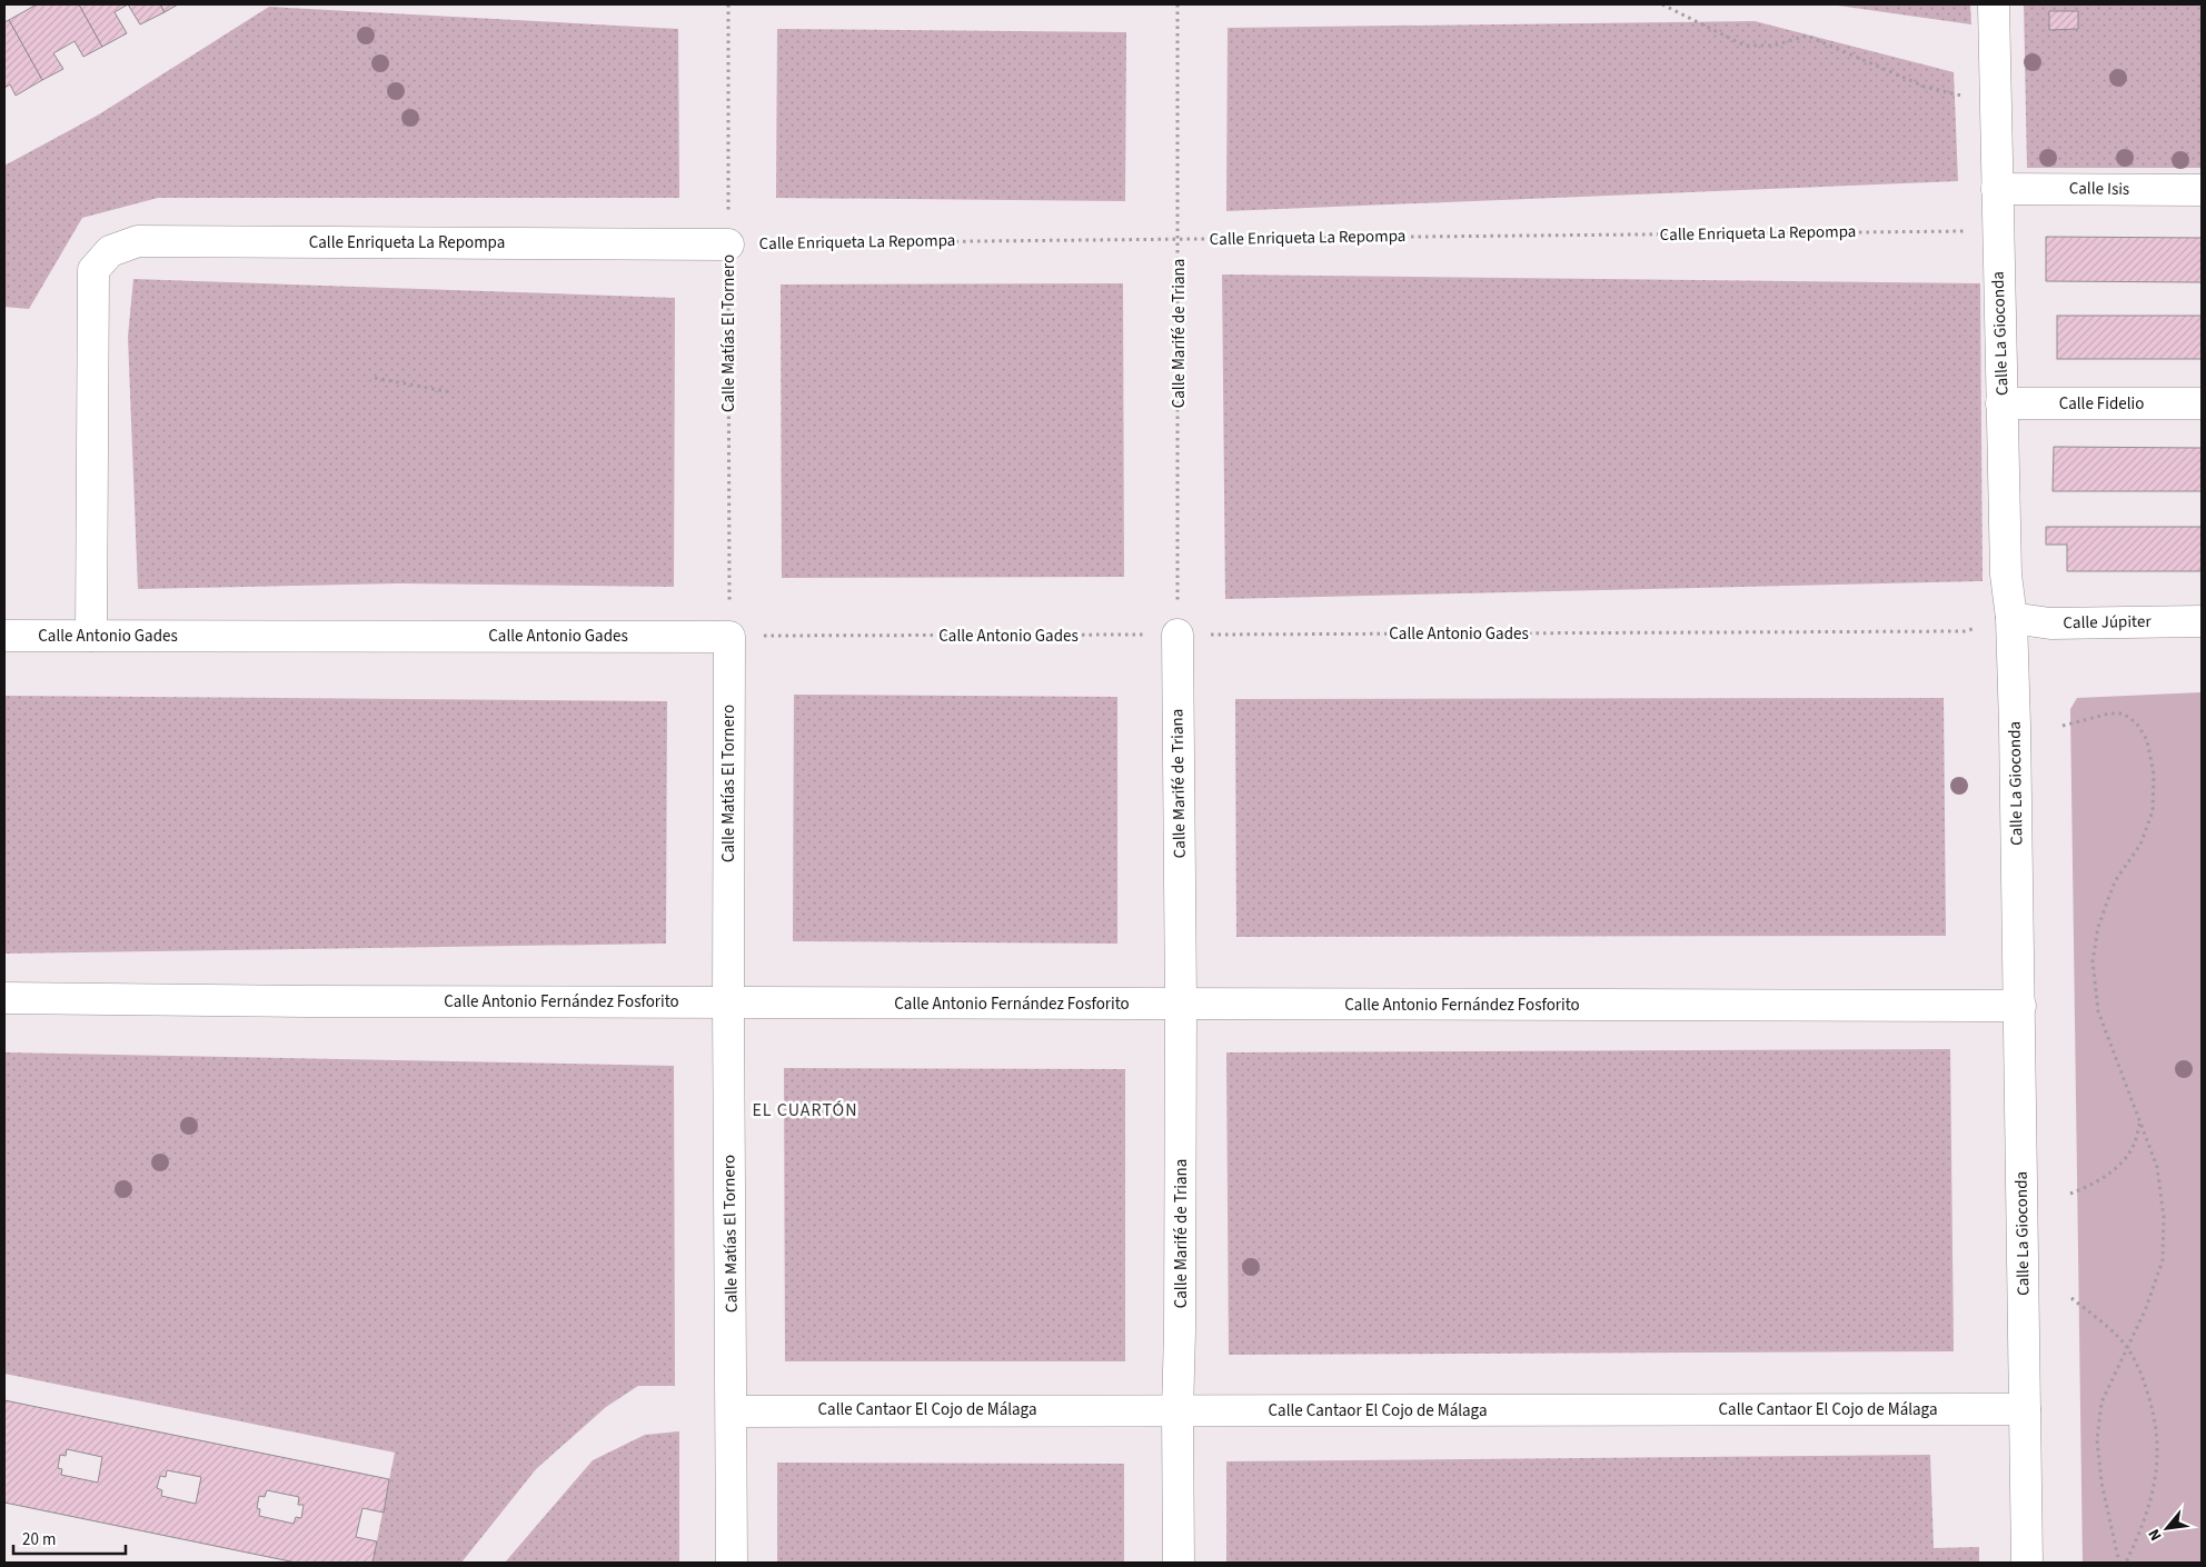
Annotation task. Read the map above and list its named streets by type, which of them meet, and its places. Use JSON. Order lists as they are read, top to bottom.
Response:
{
  "streets": {
    "street": [
      "Calle Isis",
      "Calle Enriqueta La Repompa",
      "Calle Matías El Tornero",
      "Calle Marifé de Triana",
      "Calle La Gioconda",
      "Calle Fidelio",
      "Calle Júpiter",
      "Calle Antonio Gades",
      "Calle Antonio Fernández Fosforito",
      "Calle Cantaor El Cojo de Málaga"
    ]
  },
  "crossings": [
    ["Calle Isis", "Calle La Gioconda"],
    ["Calle Enriqueta La Repompa", "Calle Matías El Tornero"],
    ["Calle Enriqueta La Repompa", "Calle Marifé de Triana"],
    ["Calle Enriqueta La Repompa", "Calle La Gioconda"],
    ["Calle Enriqueta La Repompa", "Calle Antonio Gades"],
    ["Calle Matías El Tornero", "Calle Antonio Gades"],
    ["Calle Matías El Tornero", "Calle Antonio Fernández Fosforito"],
    ["Calle Matías El Tornero", "Calle Cantaor El Cojo de Málaga"],
    ["Calle Marifé de Triana", "Calle Antonio Gades"],
    ["Calle Marifé de Triana", "Calle Antonio Fernández Fosforito"],
    ["Calle Marifé de Triana", "Calle Cantaor El Cojo de Málaga"],
    ["Calle La Gioconda", "Calle Fidelio"],
    ["Calle La Gioconda", "Calle Júpiter"],
    ["Calle La Gioconda", "Calle Antonio Gades"],
    ["Calle La Gioconda", "Calle Antonio Fernández Fosforito"],
    ["Calle La Gioconda", "Calle Cantaor El Cojo de Málaga"],
    ["Calle Júpiter", "Calle Antonio Gades"]
  ],
  "districts": ["EL CUARTÓN"],
  "scale_bar": "20 m",
  "north": "bottom left"
}
